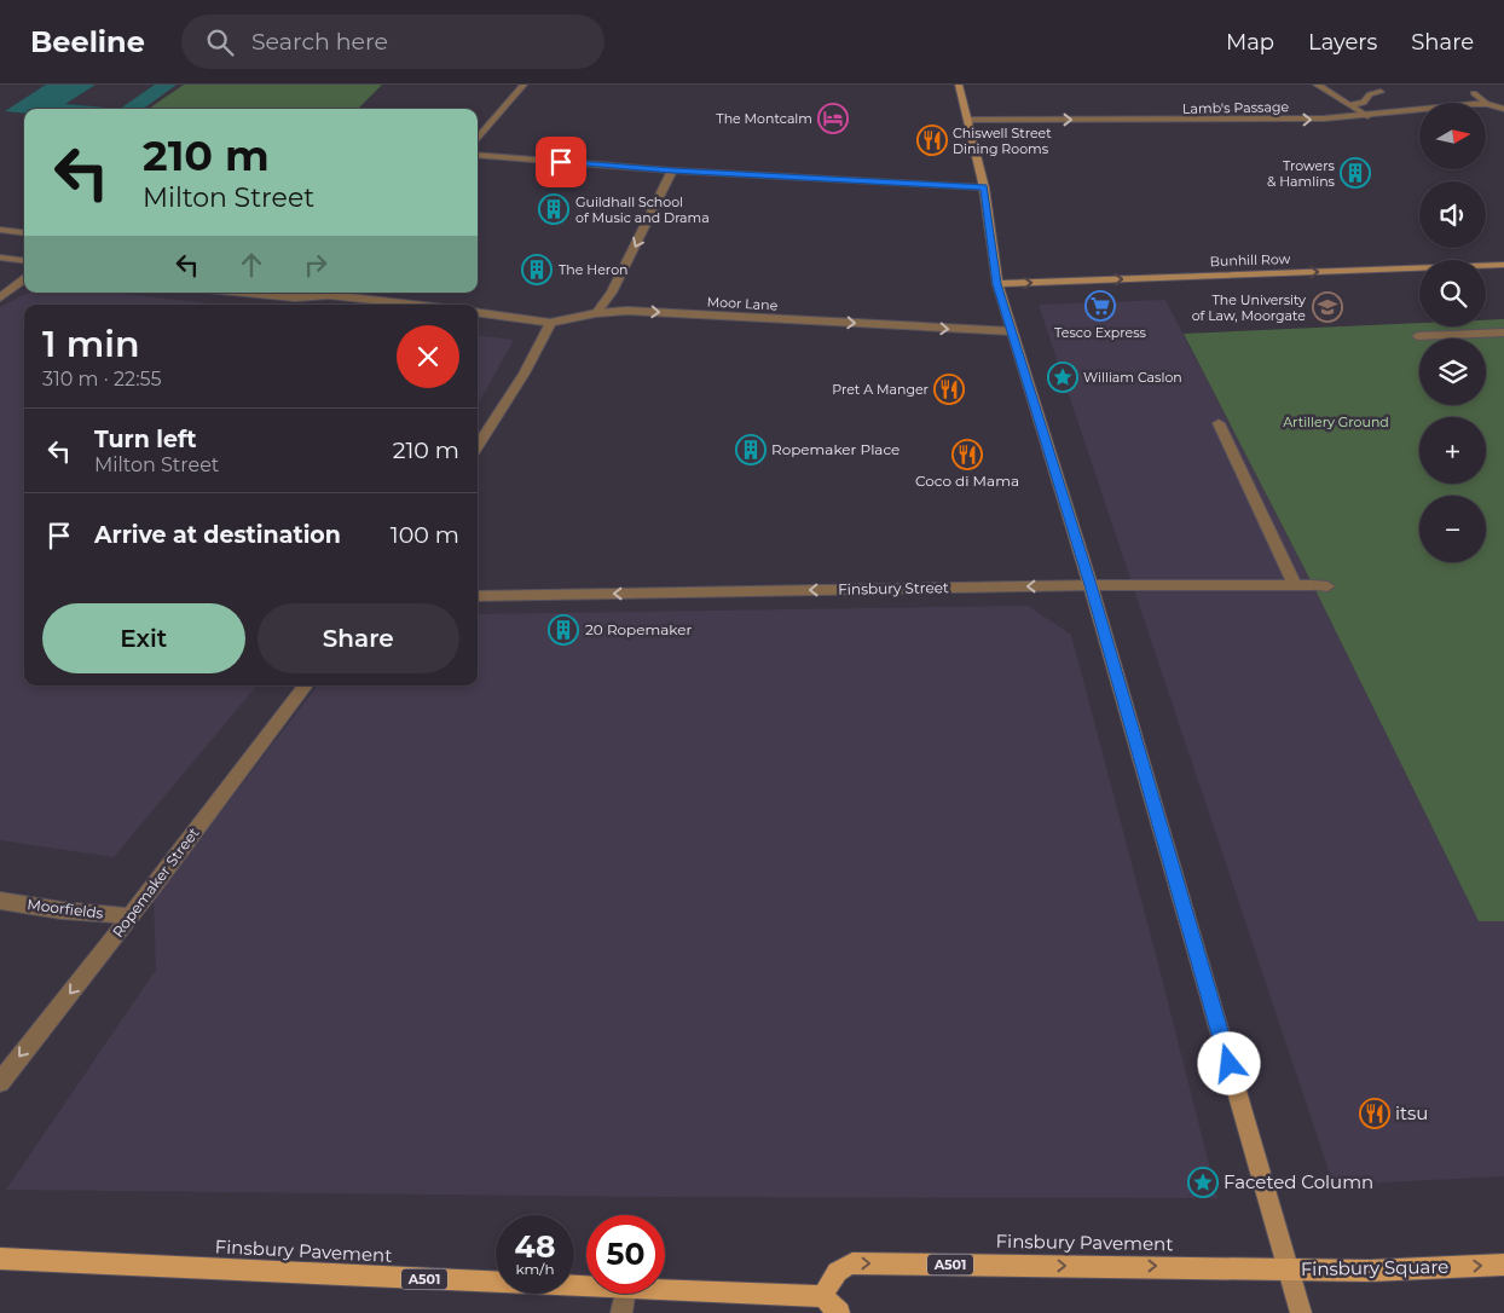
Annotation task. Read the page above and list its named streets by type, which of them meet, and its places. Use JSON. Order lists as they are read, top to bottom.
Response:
{
  "streets": {
    "main road": [
      "Bunhill Row",
      "Finsbury Pavement",
      "A501",
      "Finsbury Square"
    ],
    "street": [
      "Lamb's Passage",
      "Moor Lane",
      "Finsbury Street",
      "Ropemaker Street",
      "Moorfields"
    ]
  },
  "crossings": [
    ["Ropemaker Street", "Moorfields"],
    ["Finsbury Pavement", "Finsbury Square"]
  ],
  "one_way": [
    "Lamb's Passage",
    "Bunhill Row",
    "Moor Lane",
    "Finsbury Street",
    "Ropemaker Street",
    "Finsbury Pavement",
    "Finsbury Square"
  ],
  "parks": ["Artillery Ground"],
  "places": {
    "hotel": ["The Montcalm"],
    "restaurant": [
      "Chiswell Street Dining Rooms",
      "Pret A Manger",
      "Coco di Mama",
      "itsu"
    ],
    "building": [
      "Trowers & Hamlins",
      "Guildhall School of Music and Drama",
      "The Heron",
      "Ropemaker Place",
      "20 Ropemaker"
    ],
    "supermarket": ["Tesco Express"],
    "school or university": ["The University of Law, Moorgate"],
    "place": ["William Caslon", "Faceted Column"]
  },
  "north": "right",
  "page": {
    "header": "Beeline",
    "search": "Search here",
    "nav": ["Map", "Layers", "Share"],
    "map_buttons": ["+", "−"],
    "turn": ["210 m", "Milton Street"],
    "heading": ["1 min", "310 m · 22:55"],
    "list": [
      {
        "name": "Turn left",
        "note": "Milton Street",
        "value": "210 m"
      },
      {
        "name": "Arrive at destination",
        "value": "100 m"
      }
    ],
    "buttons": ["Exit", "Share"],
    "speed": "48 km/h",
    "limit": "50"
  }
}
